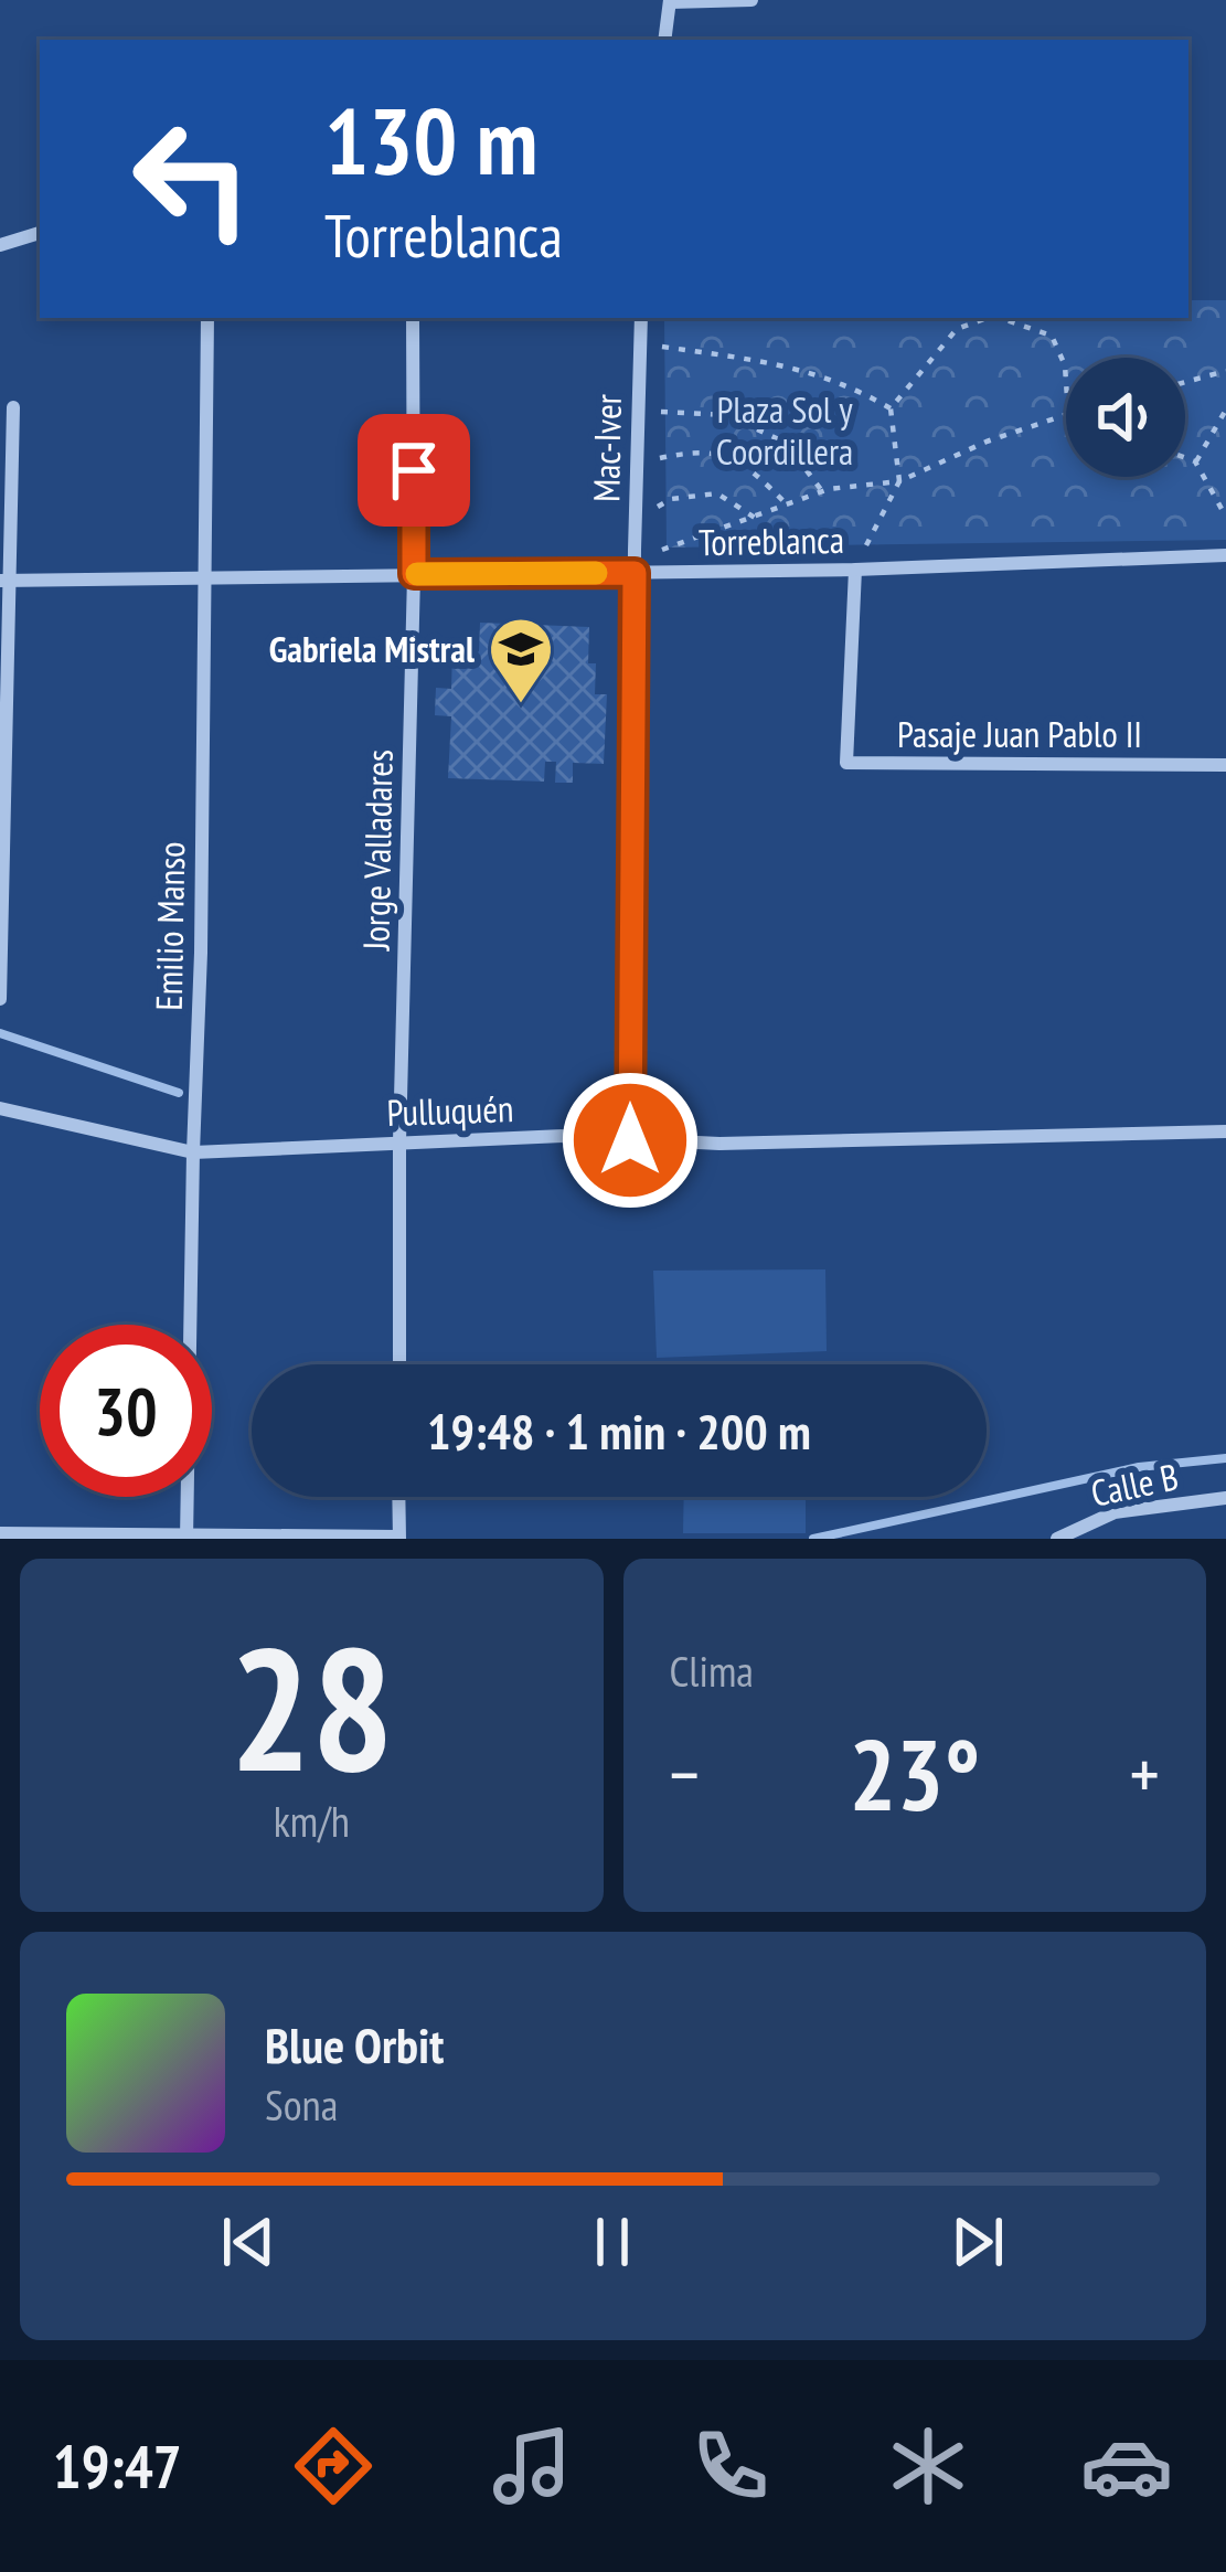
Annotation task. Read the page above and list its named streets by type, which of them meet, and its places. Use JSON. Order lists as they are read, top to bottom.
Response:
{
  "streets": {
    "street": [
      "Mac-Iver",
      "Torreblanca",
      "Pasaje Juan Pablo II",
      "Jorge Valladares",
      "Emilio Manso",
      "Pulluquén",
      "Calle B"
    ]
  },
  "crossings": [
    ["Mac-Iver", "Torreblanca"],
    ["Mac-Iver", "Pulluquén"],
    ["Torreblanca", "Pasaje Juan Pablo II"],
    ["Torreblanca", "Jorge Valladares"],
    ["Torreblanca", "Emilio Manso"],
    ["Jorge Valladares", "Pulluquén"],
    ["Emilio Manso", "Pulluquén"]
  ],
  "parks": ["Plaza Sol y Coordillera"],
  "places": {
    "school or university": ["Gabriela Mistral"]
  },
  "page": {
    "turn": ["130 m", "Torreblanca"],
    "limit": "30",
    "trip": "19:48 · 1 min · 200 m",
    "tile": [
      ["28", "km/h"],
      "Clima"
    ],
    "heat": ["−", "23°", "+"],
    "song": ["Blue Orbit", "Sona"],
    "tabs": "19:47"
  }
}
